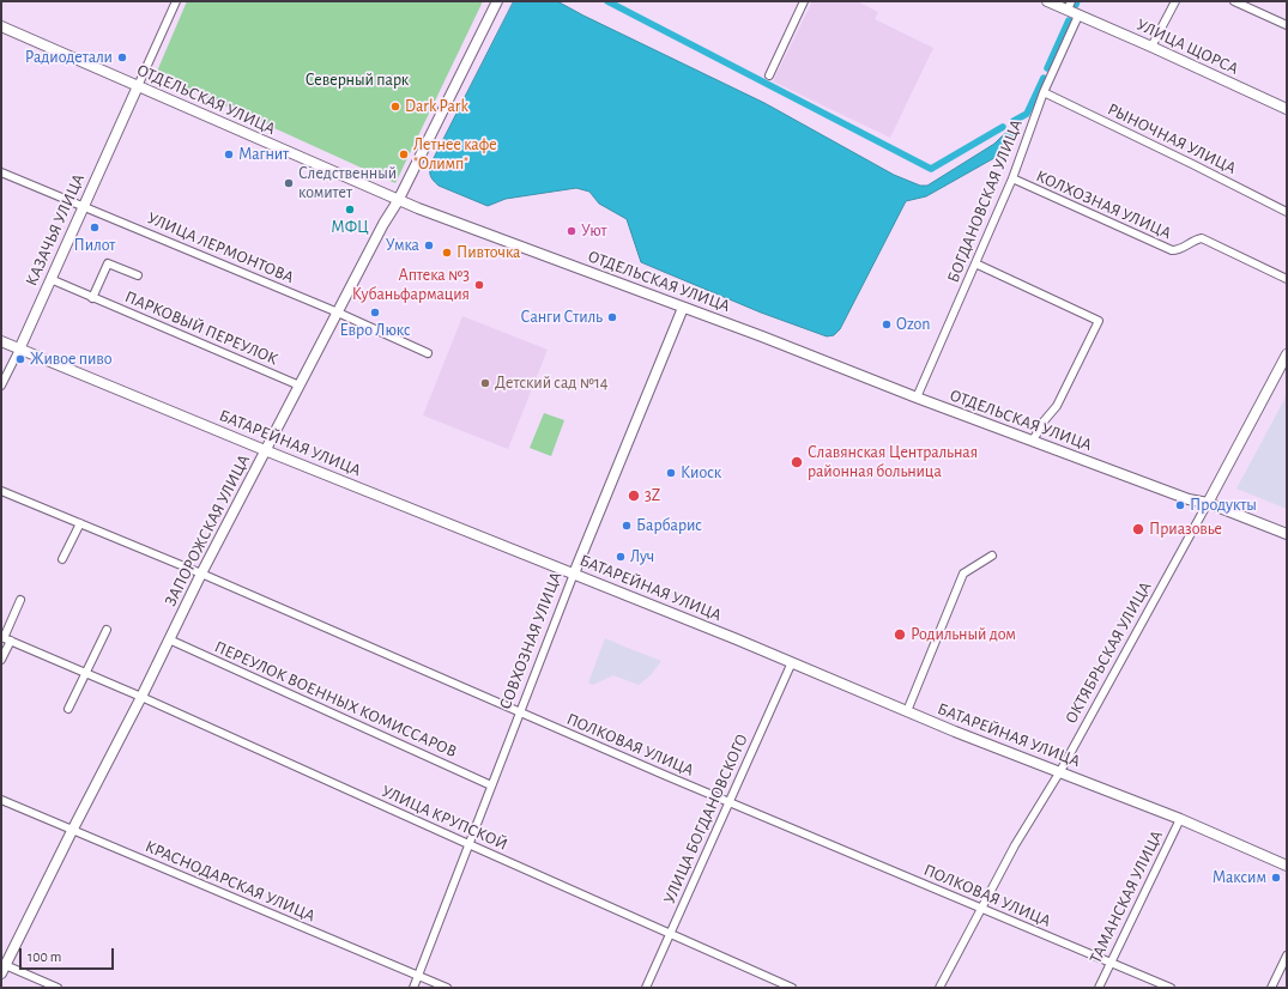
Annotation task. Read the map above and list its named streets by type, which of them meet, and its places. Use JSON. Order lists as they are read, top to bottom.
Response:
{
  "streets": {
    "street": [
      "УЛИЦА ЩОРСА",
      "ОТДЕЛЬСКАЯ УЛИЦА",
      "РЫНОЧНАЯ УЛИЦА",
      "БОГДАНОВСКАЯ УЛИЦА",
      "КОЛХОЗНАЯ УЛИЦА",
      "КАЗАЧЬЯ УЛИЦА",
      "УЛИЦА ЛЕРМОНТОВА",
      "ПАРКОВЫЙ ПЕРЕУЛОК",
      "БАТАРЕЙНАЯ УЛИЦА",
      "ЗАПОРОЖСКАЯ УЛИЦА",
      "СОВХОЗНАЯ УЛИЦА",
      "ОКТЯБРЬСКАЯ УЛИЦА",
      "ПЕРЕУЛОК ВОЕННЫХ КОМИССАРОВ",
      "ПОЛКОВАЯ УЛИЦА",
      "УЛИЦА КРУПСКОЙ",
      "УЛИЦА БОГДАНОВСКОГО",
      "КРАСНОДАРСКАЯ УЛИЦА",
      "ТАМАНСКАЯ УЛИЦА"
    ]
  },
  "crossings": [
    ["УЛИЦА ЩОРСА", "БОГДАНОВСКАЯ УЛИЦА"],
    ["ОТДЕЛЬСКАЯ УЛИЦА", "БОГДАНОВСКАЯ УЛИЦА"],
    ["ОТДЕЛЬСКАЯ УЛИЦА", "КАЗАЧЬЯ УЛИЦА"],
    ["ОТДЕЛЬСКАЯ УЛИЦА", "ЗАПОРОЖСКАЯ УЛИЦА"],
    ["ОТДЕЛЬСКАЯ УЛИЦА", "СОВХОЗНАЯ УЛИЦА"],
    ["ОТДЕЛЬСКАЯ УЛИЦА", "ОКТЯБРЬСКАЯ УЛИЦА"],
    ["РЫНОЧНАЯ УЛИЦА", "БОГДАНОВСКАЯ УЛИЦА"],
    ["БОГДАНОВСКАЯ УЛИЦА", "КОЛХОЗНАЯ УЛИЦА"],
    ["КАЗАЧЬЯ УЛИЦА", "УЛИЦА ЛЕРМОНТОВА"],
    ["КАЗАЧЬЯ УЛИЦА", "ПАРКОВЫЙ ПЕРЕУЛОК"],
    ["КАЗАЧЬЯ УЛИЦА", "БАТАРЕЙНАЯ УЛИЦА"],
    ["УЛИЦА ЛЕРМОНТОВА", "ЗАПОРОЖСКАЯ УЛИЦА"],
    ["ПАРКОВЫЙ ПЕРЕУЛОК", "ЗАПОРОЖСКАЯ УЛИЦА"],
    ["БАТАРЕЙНАЯ УЛИЦА", "ЗАПОРОЖСКАЯ УЛИЦА"],
    ["БАТАРЕЙНАЯ УЛИЦА", "СОВХОЗНАЯ УЛИЦА"],
    ["БАТАРЕЙНАЯ УЛИЦА", "ОКТЯБРЬСКАЯ УЛИЦА"],
    ["БАТАРЕЙНАЯ УЛИЦА", "УЛИЦА БОГДАНОВСКОГО"],
    ["БАТАРЕЙНАЯ УЛИЦА", "ТАМАНСКАЯ УЛИЦА"],
    ["ЗАПОРОЖСКАЯ УЛИЦА", "ПЕРЕУЛОК ВОЕННЫХ КОМИССАРОВ"],
    ["ЗАПОРОЖСКАЯ УЛИЦА", "ПОЛКОВАЯ УЛИЦА"],
    ["ЗАПОРОЖСКАЯ УЛИЦА", "УЛИЦА КРУПСКОЙ"],
    ["ЗАПОРОЖСКАЯ УЛИЦА", "КРАСНОДАРСКАЯ УЛИЦА"],
    ["СОВХОЗНАЯ УЛИЦА", "ПЕРЕУЛОК ВОЕННЫХ КОМИССАРОВ"],
    ["СОВХОЗНАЯ УЛИЦА", "ПОЛКОВАЯ УЛИЦА"],
    ["СОВХОЗНАЯ УЛИЦА", "УЛИЦА КРУПСКОЙ"],
    ["СОВХОЗНАЯ УЛИЦА", "КРАСНОДАРСКАЯ УЛИЦА"],
    ["ОКТЯБРЬСКАЯ УЛИЦА", "ПОЛКОВАЯ УЛИЦА"],
    ["ПОЛКОВАЯ УЛИЦА", "УЛИЦА БОГДАНОВСКОГО"],
    ["ПОЛКОВАЯ УЛИЦА", "ТАМАНСКАЯ УЛИЦА"],
    ["УЛИЦА КРУПСКОЙ", "УЛИЦА БОГДАНОВСКОГО"]
  ],
  "parks": ["Северный парк"],
  "places": [
    "Радиодетали",
    "Dark Park",
    "Магнит",
    "Летнее кафе \"Олимп\"",
    "Следственный комитет",
    "МФЦ",
    "Пилот",
    "Уют",
    "Умка",
    "Пивточка",
    "Аптека №3 Кубаньфармация",
    "Евро Люкс",
    "Санги Стиль",
    "Ozon",
    "Живое пиво",
    "Детский сад №14",
    "Славянская Центральная районная больница",
    "Киоск",
    "3Z",
    "Продукты",
    "Барбарис",
    "Приазовье",
    "Луч",
    "Родильный дом",
    "Максим"
  ],
  "scale_bar": "100 m"
}
